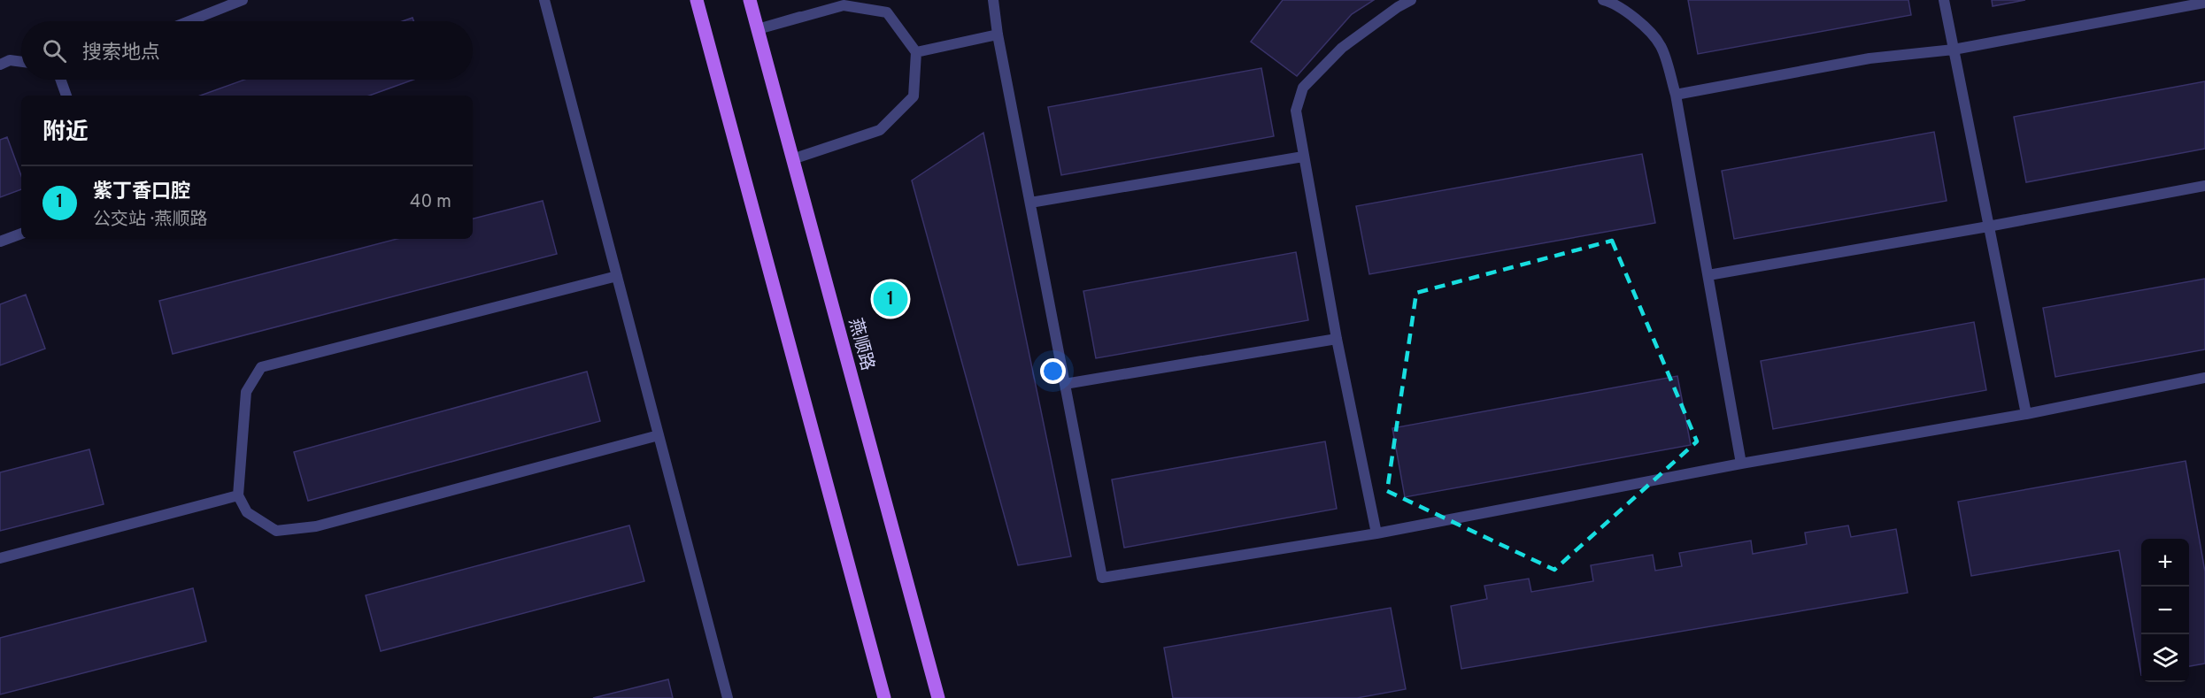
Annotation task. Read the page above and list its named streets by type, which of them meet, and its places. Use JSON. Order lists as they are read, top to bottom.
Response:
{
  "streets": {
    "main road": ["燕顺路"]
  },
  "page": {
    "search": "搜索地点",
    "heading": "附近",
    "list": [
      {
        "mark": "1",
        "name": "紫丁香口腔",
        "note": "公交站 · 燕顺路",
        "value": "40 m"
      }
    ],
    "pins": "1",
    "map_buttons": ["+", "−"]
  }
}
